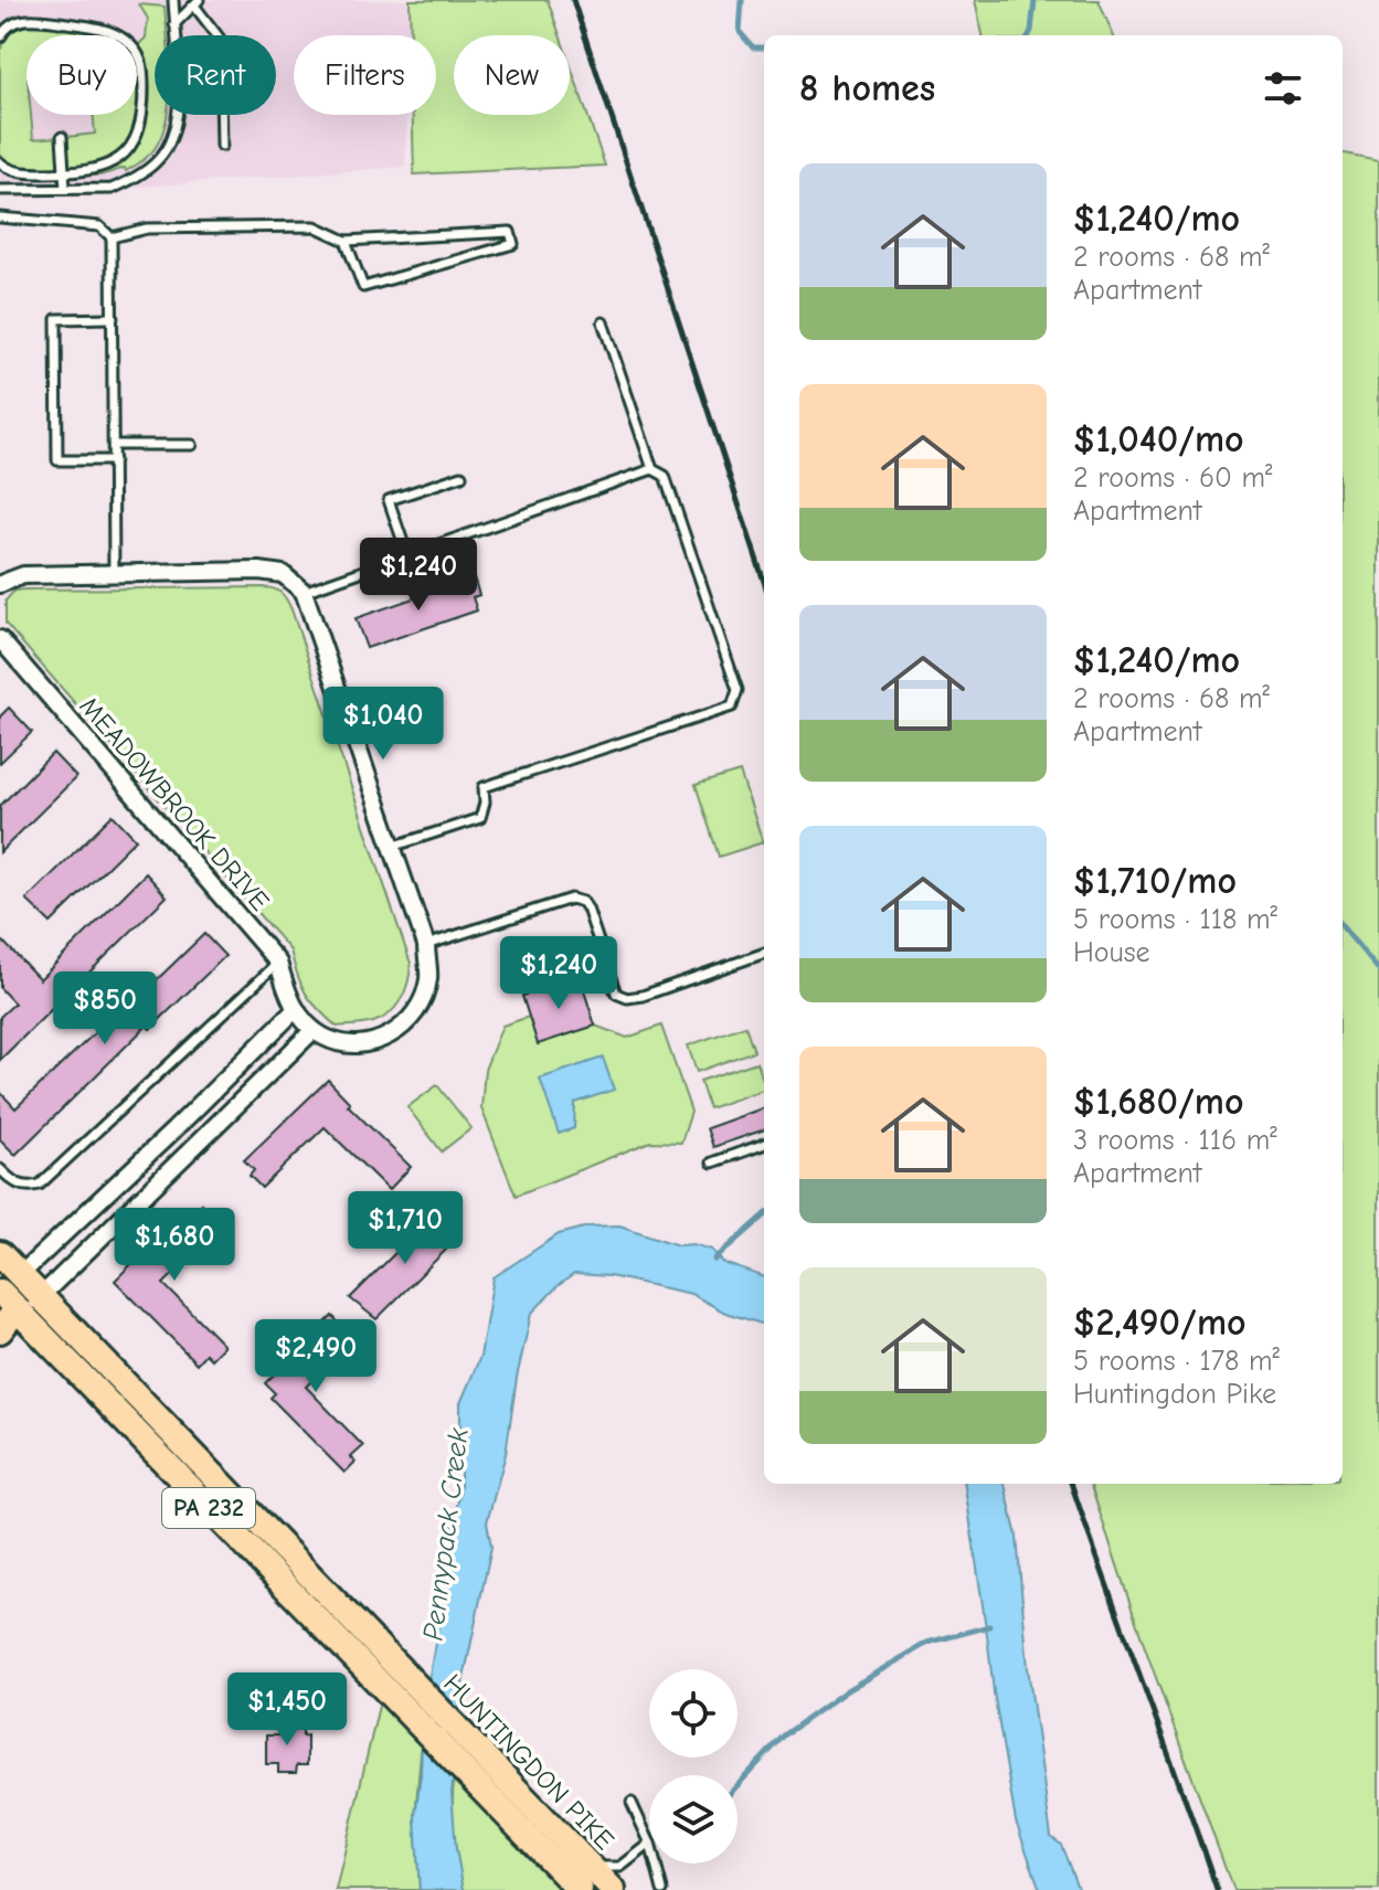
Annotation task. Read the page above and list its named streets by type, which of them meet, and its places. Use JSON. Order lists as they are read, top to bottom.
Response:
{
  "streets": {
    "main road": ["PA 232", "HUNTINGDON PIKE"],
    "street": ["MEADOWBROOK DRIVE"]
  },
  "water": ["Pennypack Creek"],
  "page": {
    "chip": [
      "Buy",
      "Rent",
      "Filters",
      "New"
    ],
    "heading": "8 homes",
    "list": [
      {
        "name": "$1,240/mo",
        "note": "2 rooms · 68 m² · Apartment"
      },
      {
        "name": "$1,040/mo",
        "note": "2 rooms · 60 m² · Apartment"
      },
      {
        "name": "$1,240/mo",
        "note": "2 rooms · 68 m² · Apartment"
      },
      {
        "name": "$1,710/mo",
        "note": "5 rooms · 118 m² · House"
      },
      {
        "name": "$1,680/mo",
        "note": "3 rooms · 116 m² · Apartment"
      },
      {
        "name": "$2,490/mo",
        "note": "5 rooms · 178 m² · Huntingdon Pike"
      }
    ],
    "price": [
      "$1,240",
      "$1,040",
      "$1,240",
      "$850",
      "$1,710",
      "$1,680",
      "$2,490",
      "$1,450"
    ]
  }
}
